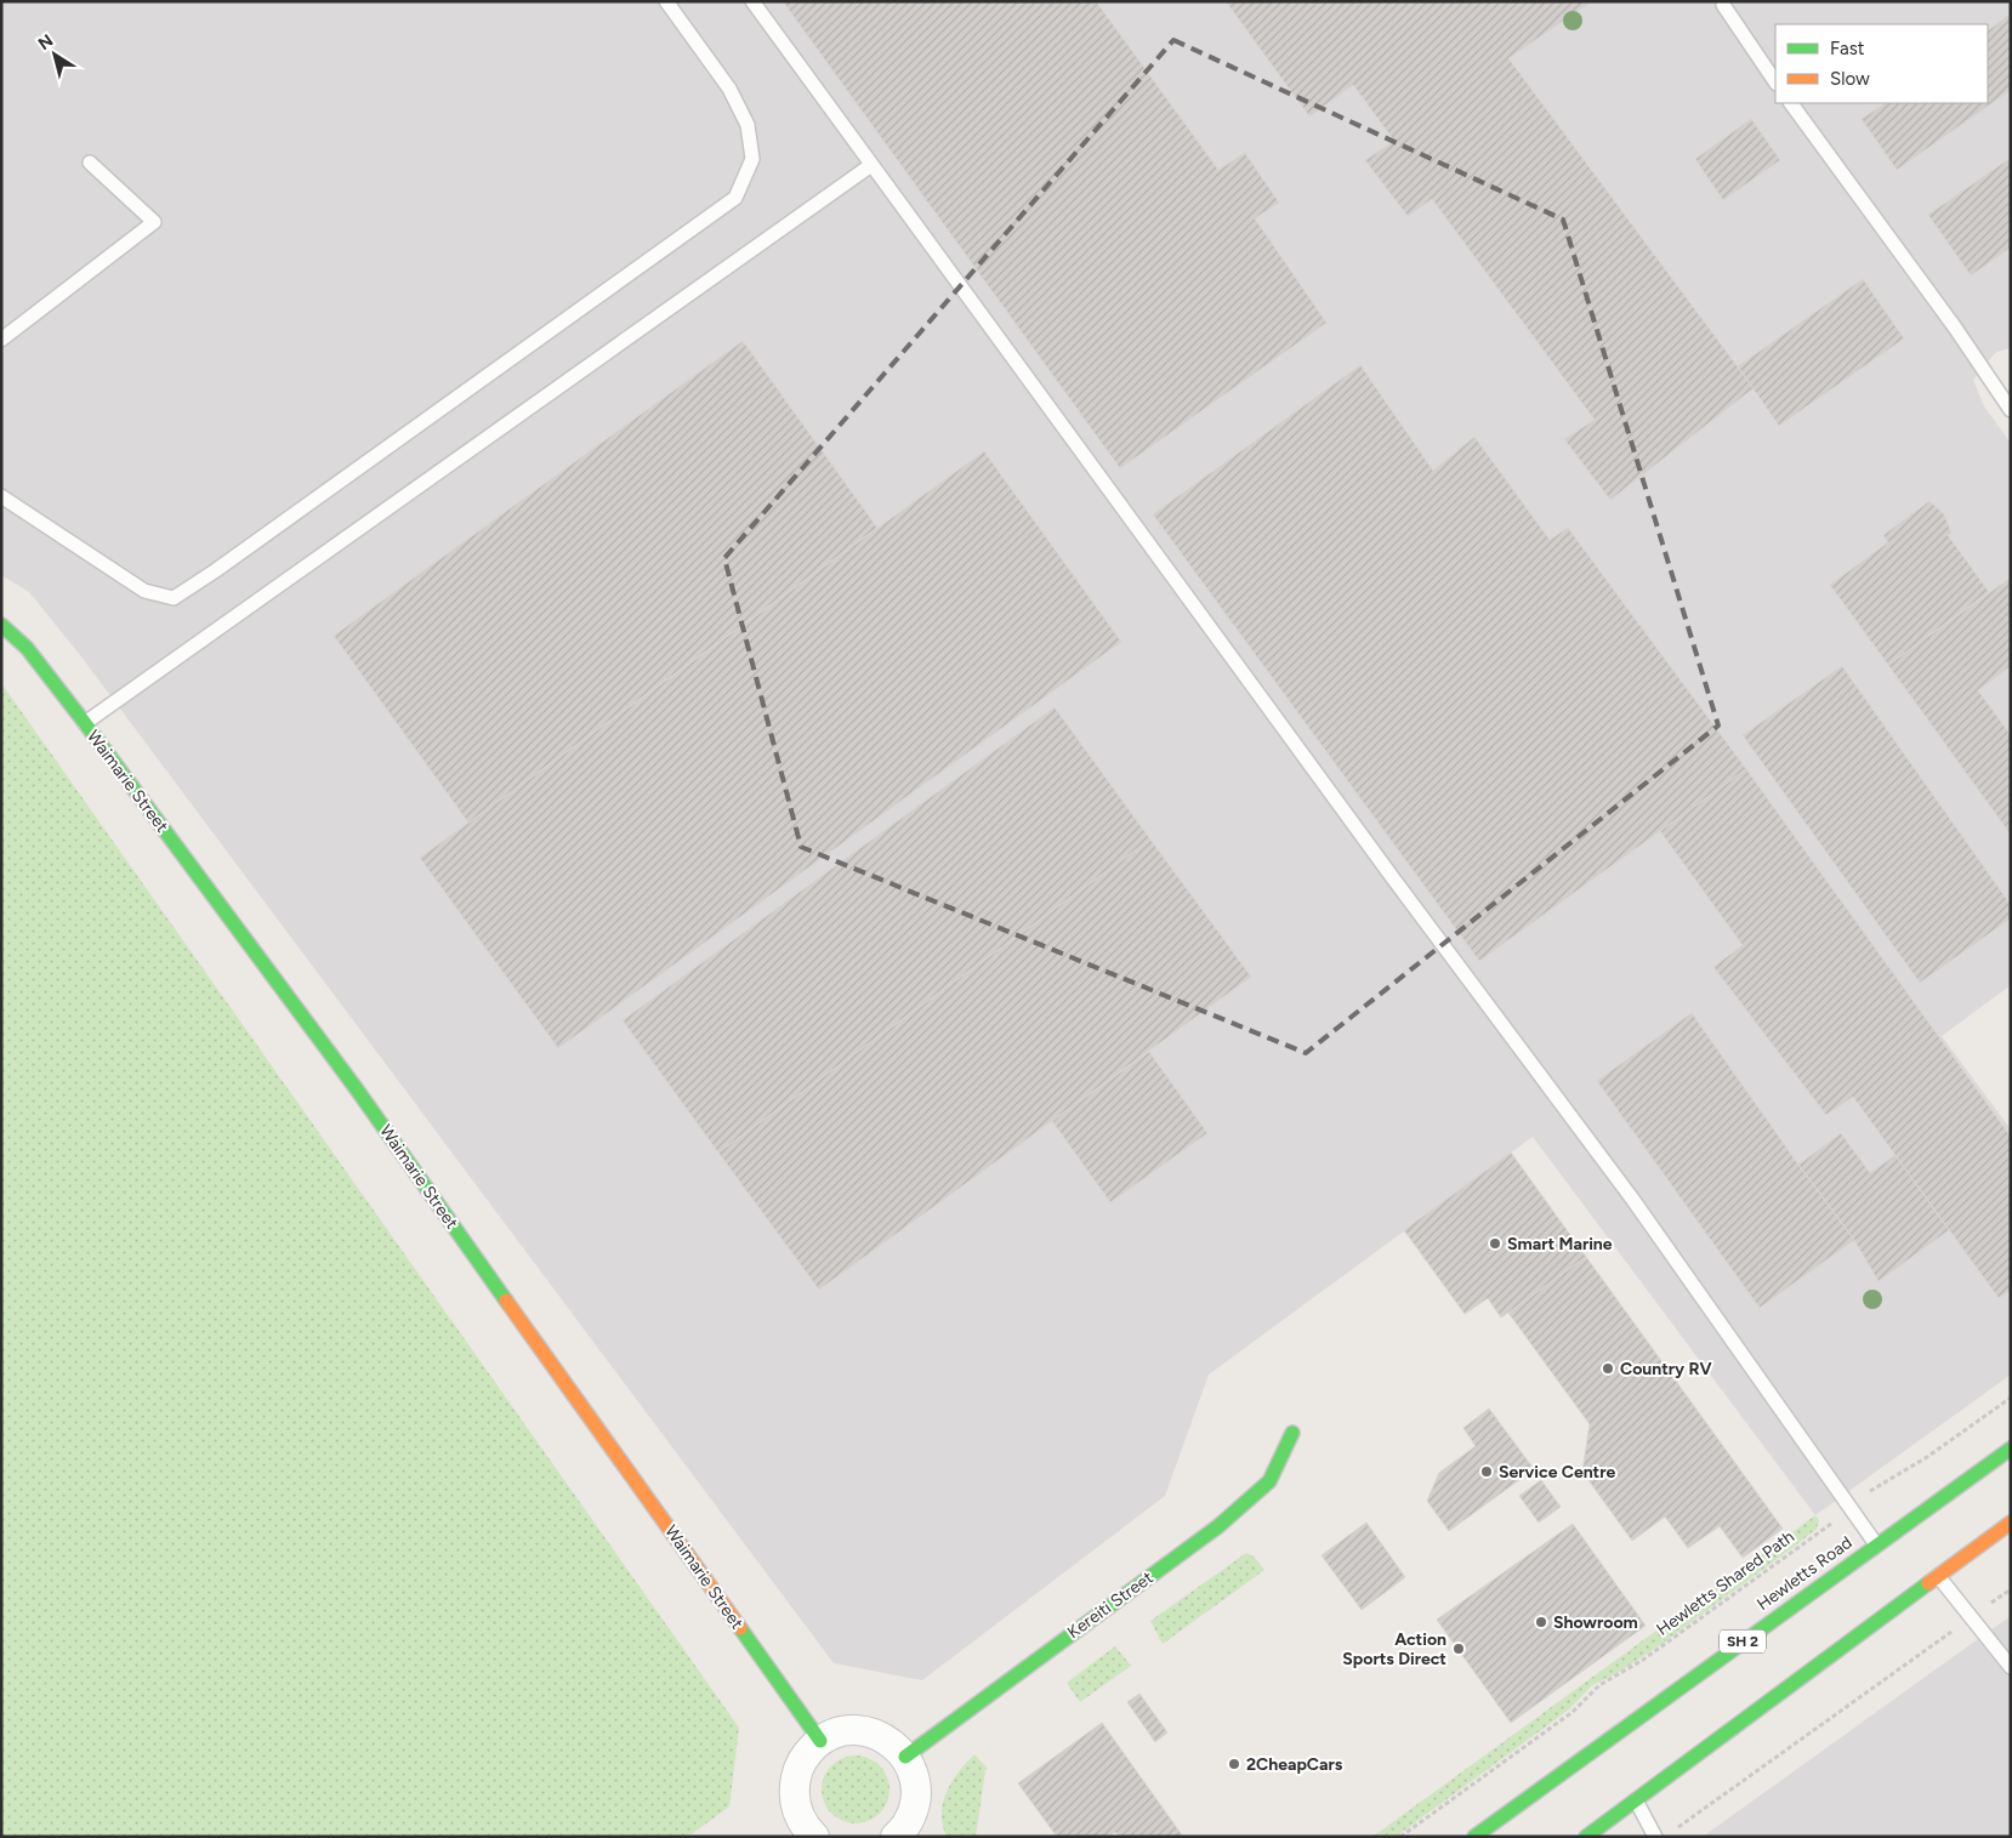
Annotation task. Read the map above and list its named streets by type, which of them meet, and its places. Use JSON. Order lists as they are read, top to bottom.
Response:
{
  "streets": {
    "main road": [
      "Waimarie Street",
      "Hewletts Road",
      "Kereiti Street",
      "SH 2"
    ],
    "path": ["Hewletts Shared Path"]
  },
  "places": [
    "Smart Marine",
    "Country RV",
    "Service Centre",
    "Showroom",
    "Action Sports Direct",
    "2CheapCars"
  ],
  "legend": ["Fast", "Slow"],
  "north": "top left"
}
